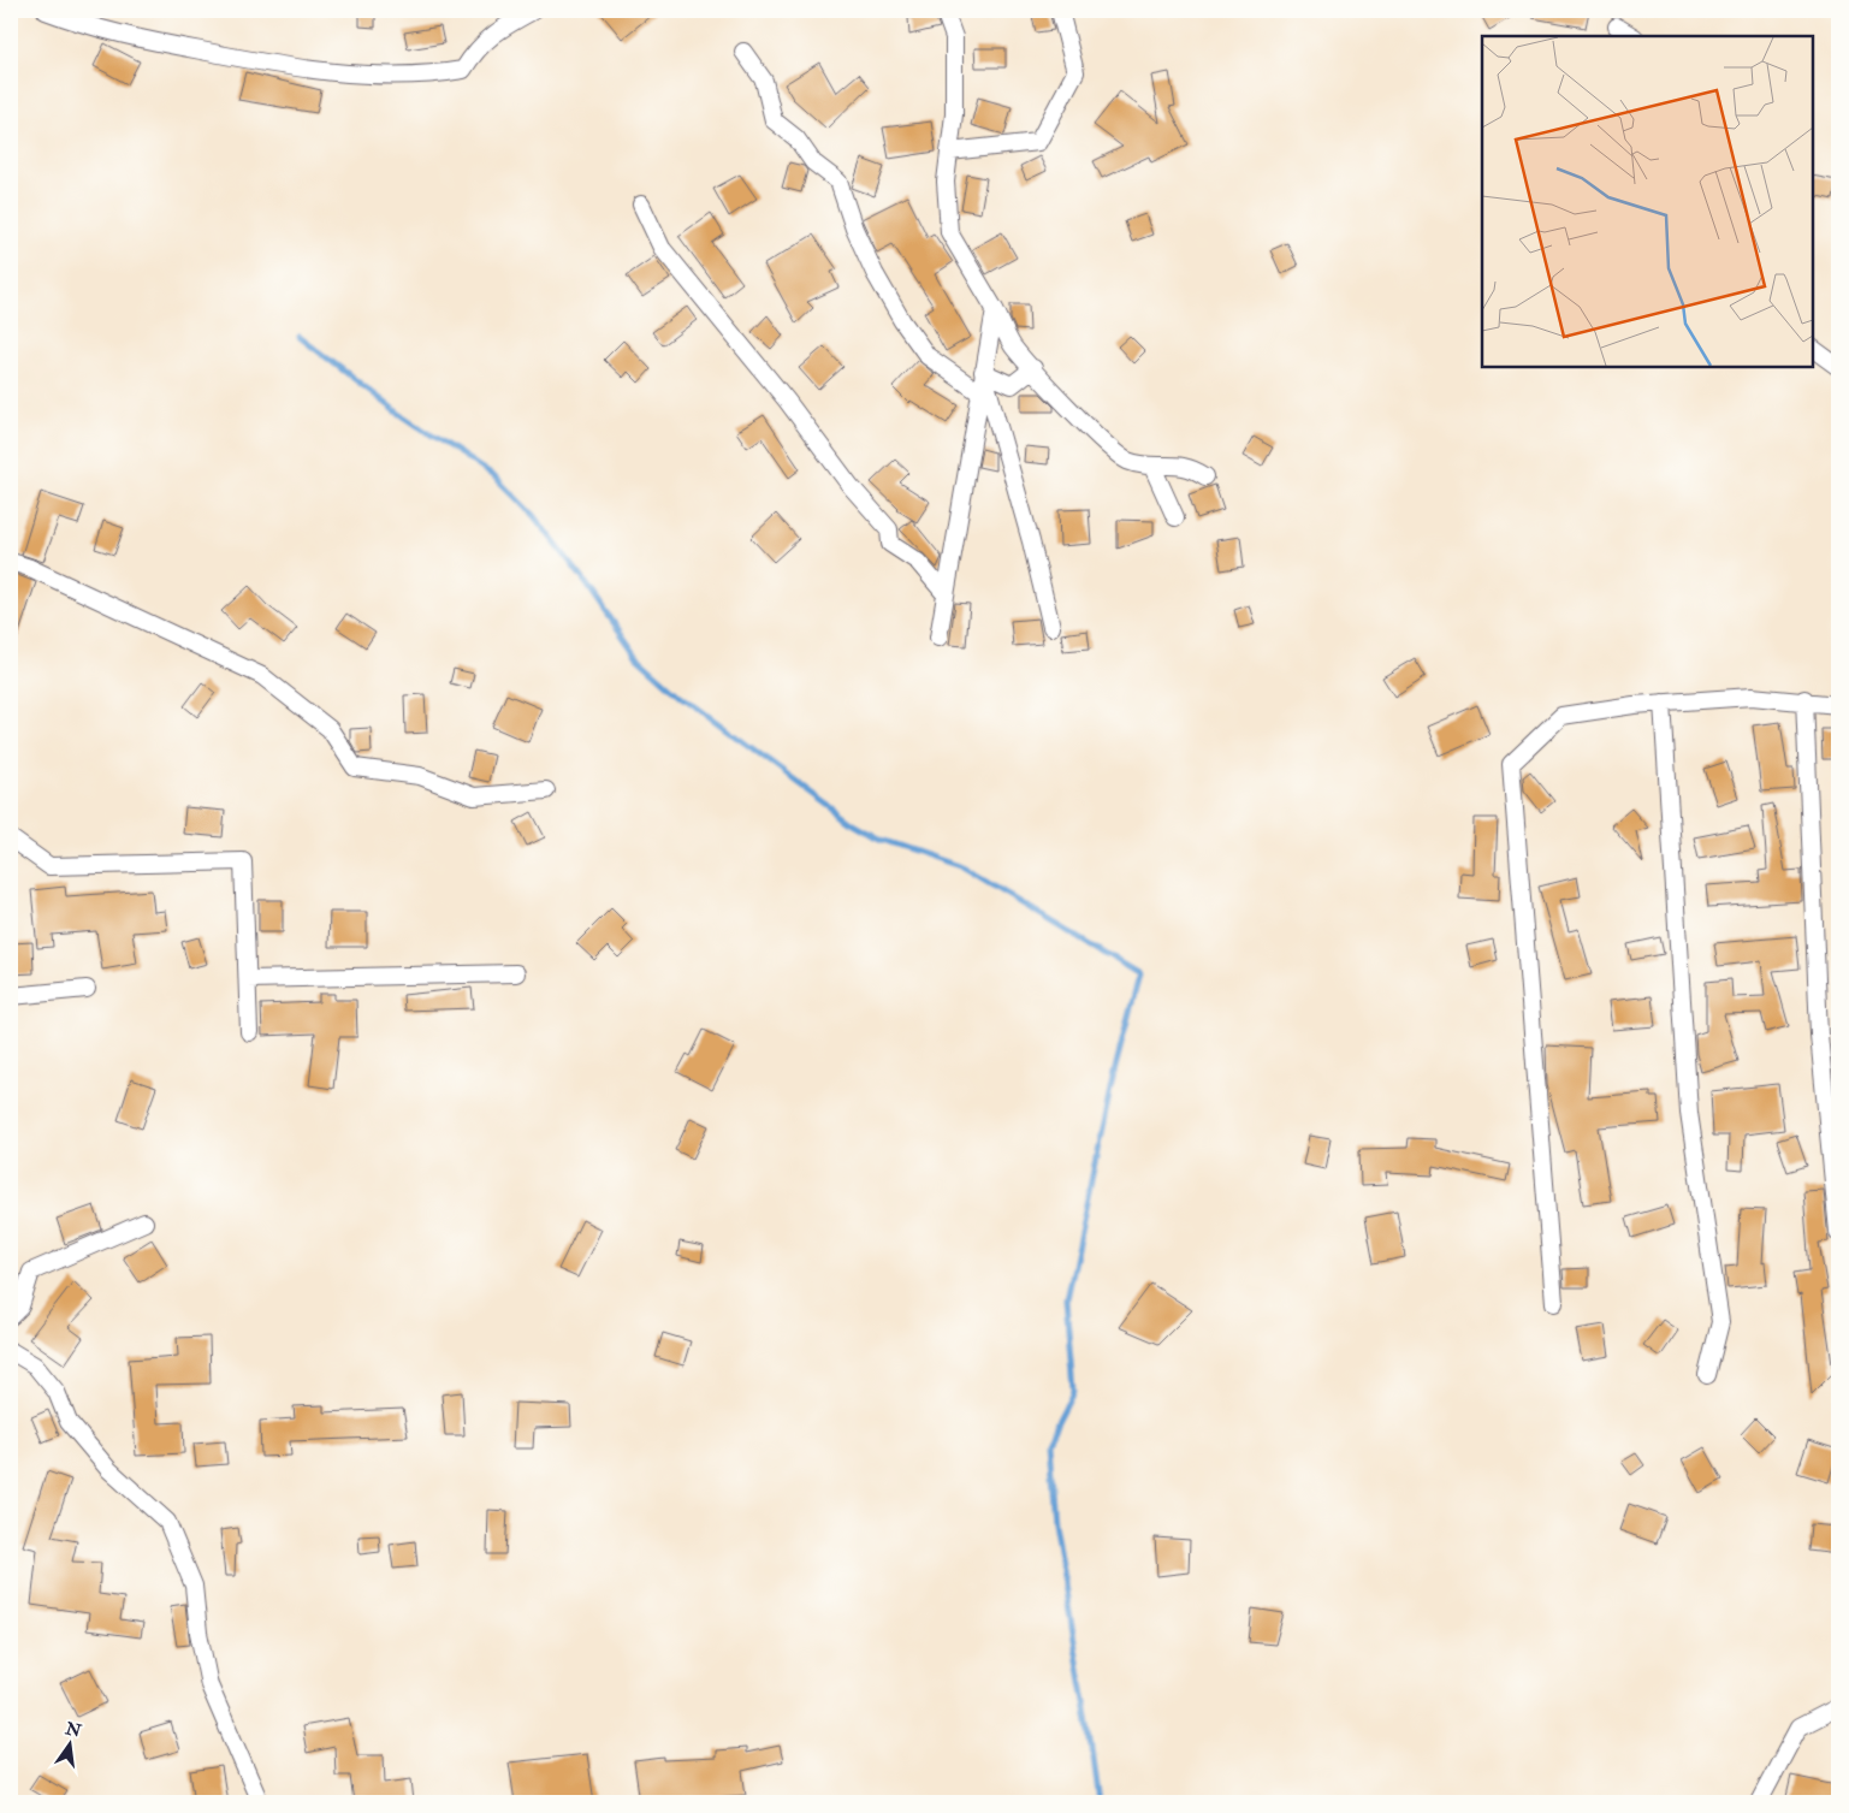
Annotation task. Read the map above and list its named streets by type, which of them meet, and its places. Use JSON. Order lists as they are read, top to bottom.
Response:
{
  "north": "top"
}
